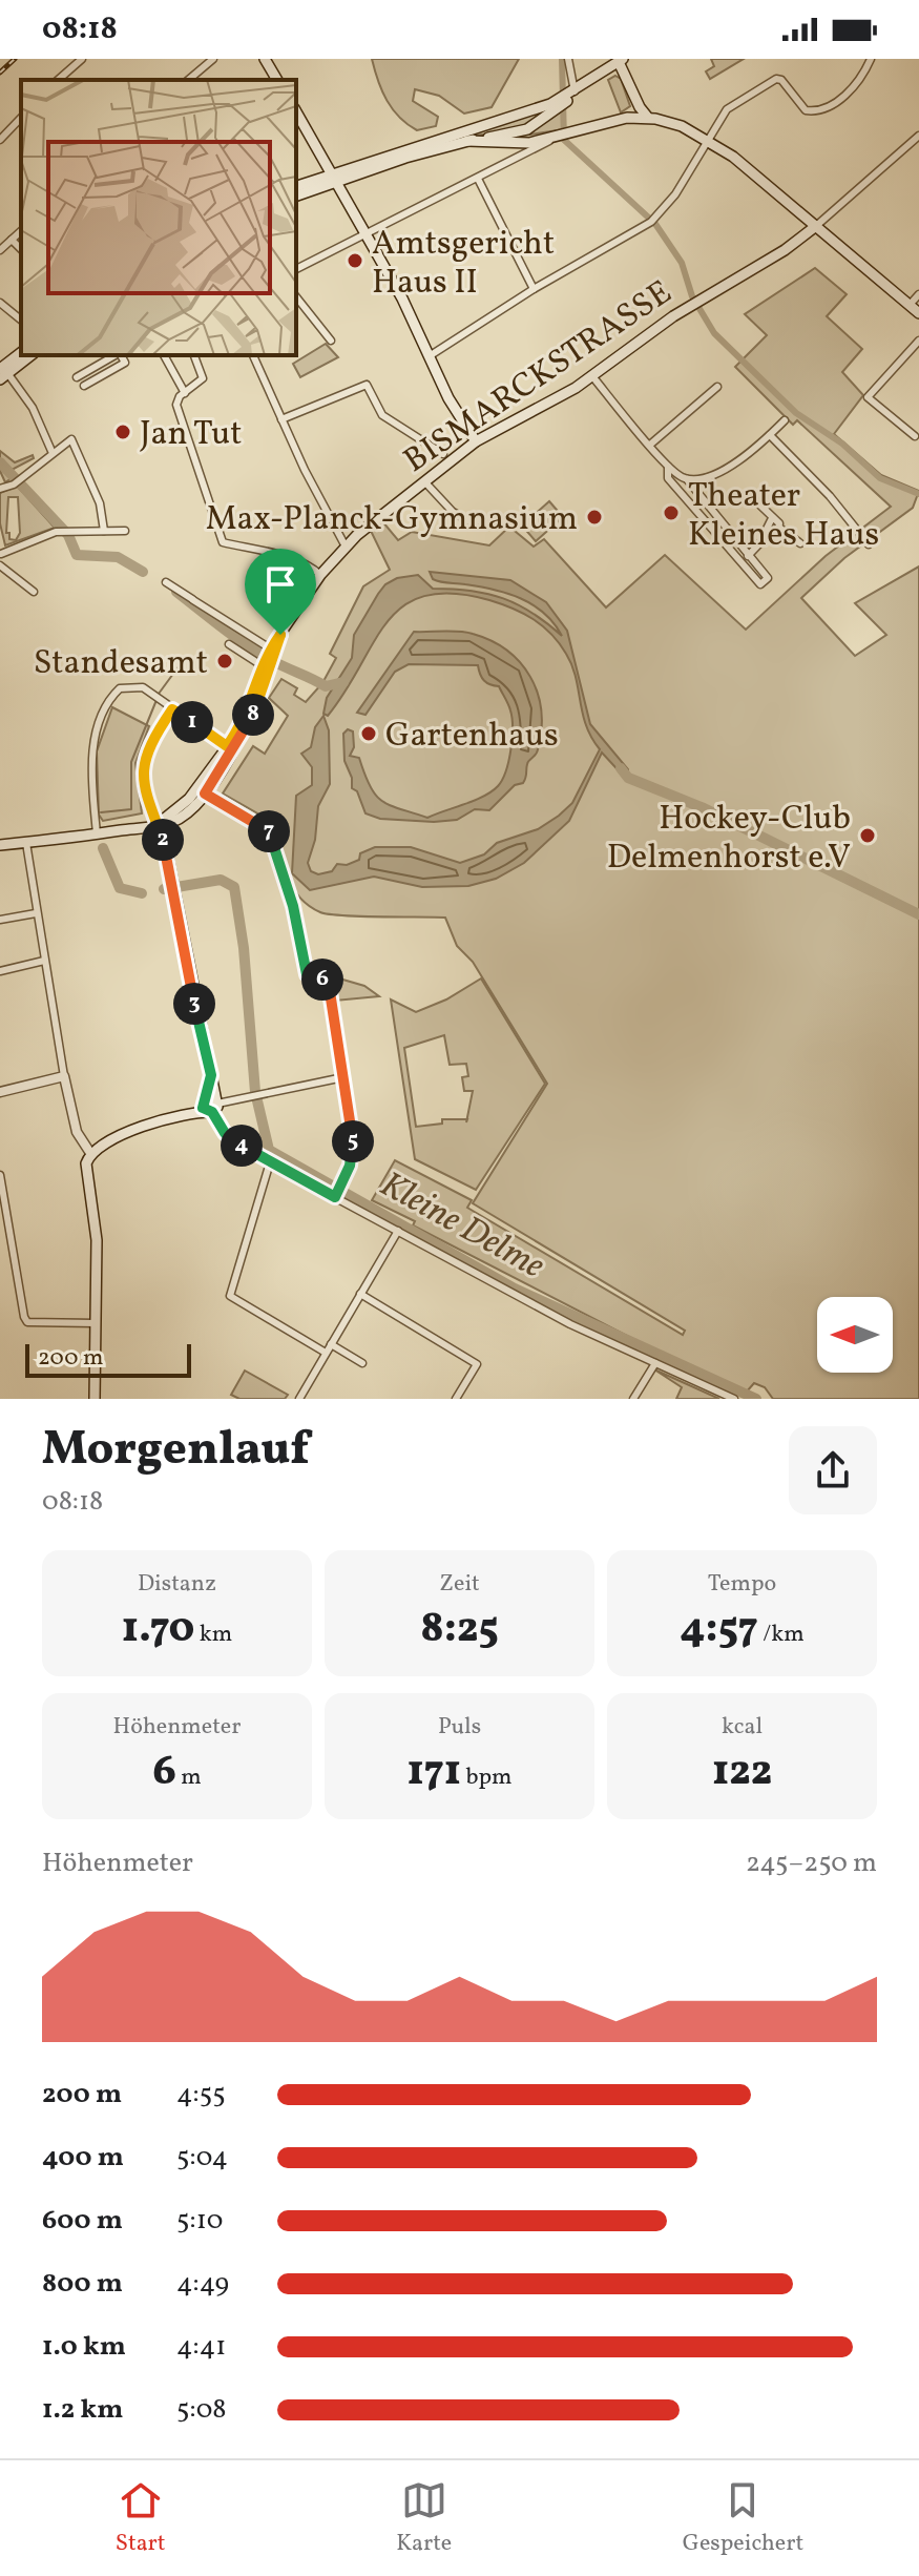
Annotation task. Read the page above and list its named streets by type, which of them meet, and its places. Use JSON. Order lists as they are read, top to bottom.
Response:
{
  "streets": {
    "main road": ["BISMARCKSTRASSE"]
  },
  "water": ["Kleine Delme"],
  "places": [
    "Amtsgericht Haus II",
    "Jan Tut",
    "Theater Kleines Haus",
    "Max-Planck-Gymnasium",
    "Standesamt",
    "Gartenhaus",
    "Hockey-Club Delmenhorst e.V"
  ],
  "scale_bar": "200 m",
  "north": "left",
  "page": {
    "status": "08:18",
    "pins": [
      "8",
      "1",
      "7",
      "2",
      "6",
      "3",
      "5",
      "4"
    ],
    "scale": "200 m",
    "heading": ["Morgenlauf", "08:18"],
    "stats": [
      ["Distanz", "1.70 km"],
      ["Zeit", "8:25"],
      ["Tempo", "4:57 /km"],
      ["Höhenmeter", "6 m"],
      ["Puls", "171 bpm"],
      ["kcal", "122"]
    ],
    "chart": ["Höhenmeter", "245–250 m"],
    "list": [
      {
        "name": "200 m",
        "note": "4:55"
      },
      {
        "name": "400 m",
        "note": "5:04"
      },
      {
        "name": "600 m",
        "note": "5:10"
      },
      {
        "name": "800 m",
        "note": "4:49"
      },
      {
        "name": "1.0 km",
        "note": "4:41"
      },
      {
        "name": "1.2 km",
        "note": "5:08"
      }
    ],
    "tabs": ["Start", "Karte", "Gespeichert"]
  }
}
